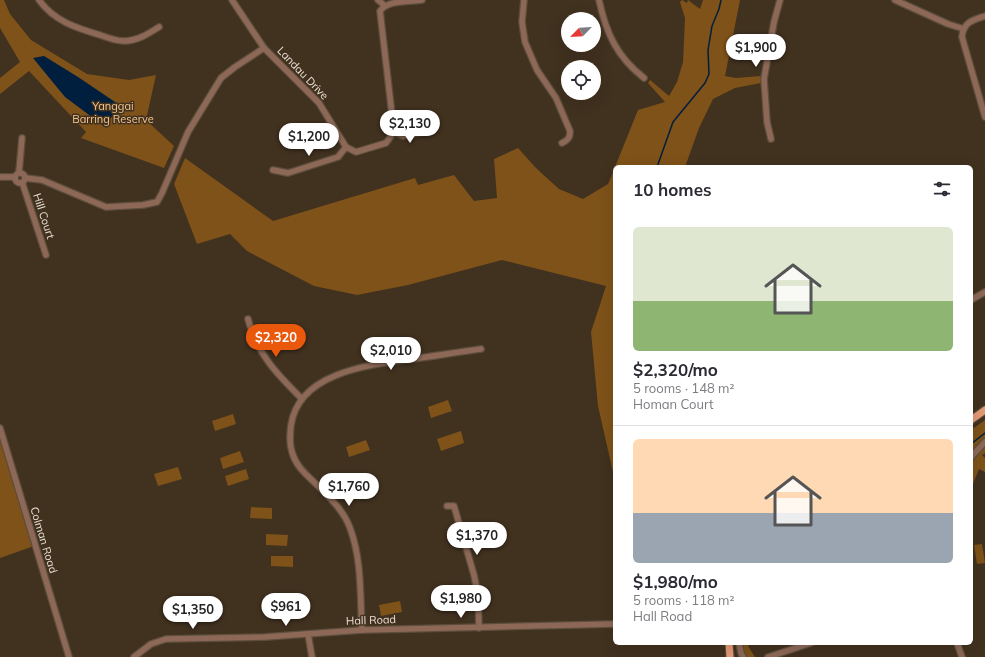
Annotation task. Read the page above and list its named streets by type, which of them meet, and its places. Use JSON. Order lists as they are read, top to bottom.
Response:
{
  "streets": {
    "street": [
      "Landau Drive",
      "Hill Court",
      "Colman Road",
      "Hall Road"
    ]
  },
  "crossings": [
    ["Landau Drive", "Hill Court"]
  ],
  "parks": ["Yanggai Barring Reserve"],
  "north": "bottom left",
  "page": {
    "price": [
      "$1,900",
      "$2,130",
      "$1,200",
      "$2,320",
      "$2,010",
      "$1,760",
      "$1,370",
      "$1,980",
      "$961",
      "$1,350"
    ],
    "heading": "10 homes",
    "list": [
      {
        "name": "$2,320/mo",
        "note": "5 rooms · 148 m² · Homan Court"
      },
      {
        "name": "$1,980/mo",
        "note": "5 rooms · 118 m² · Hall Road"
      }
    ]
  }
}
